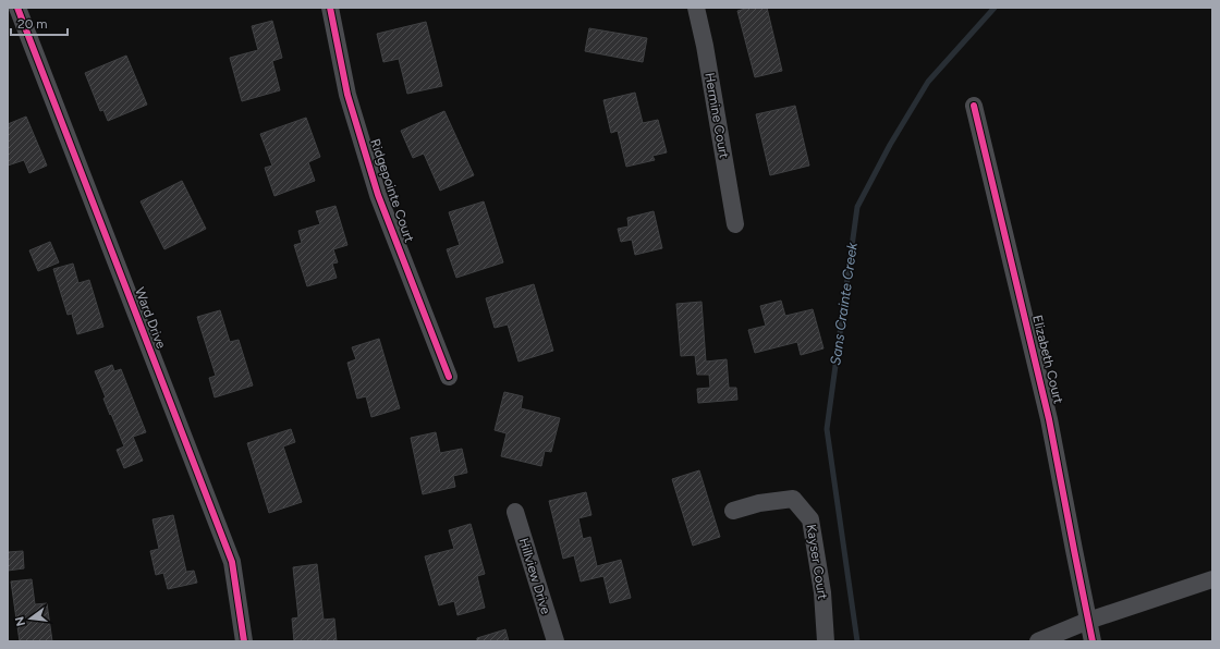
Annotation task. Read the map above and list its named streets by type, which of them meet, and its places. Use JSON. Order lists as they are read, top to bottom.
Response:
{
  "streets": {
    "street": [
      "Hermine Court",
      "Ridgepointe Court",
      "Ward Drive",
      "Elizabeth Court",
      "Kayser Court",
      "Hillview Drive"
    ]
  },
  "water": ["Sans Crainte Creek"],
  "scale_bar": "20 m",
  "north": "left"
}
